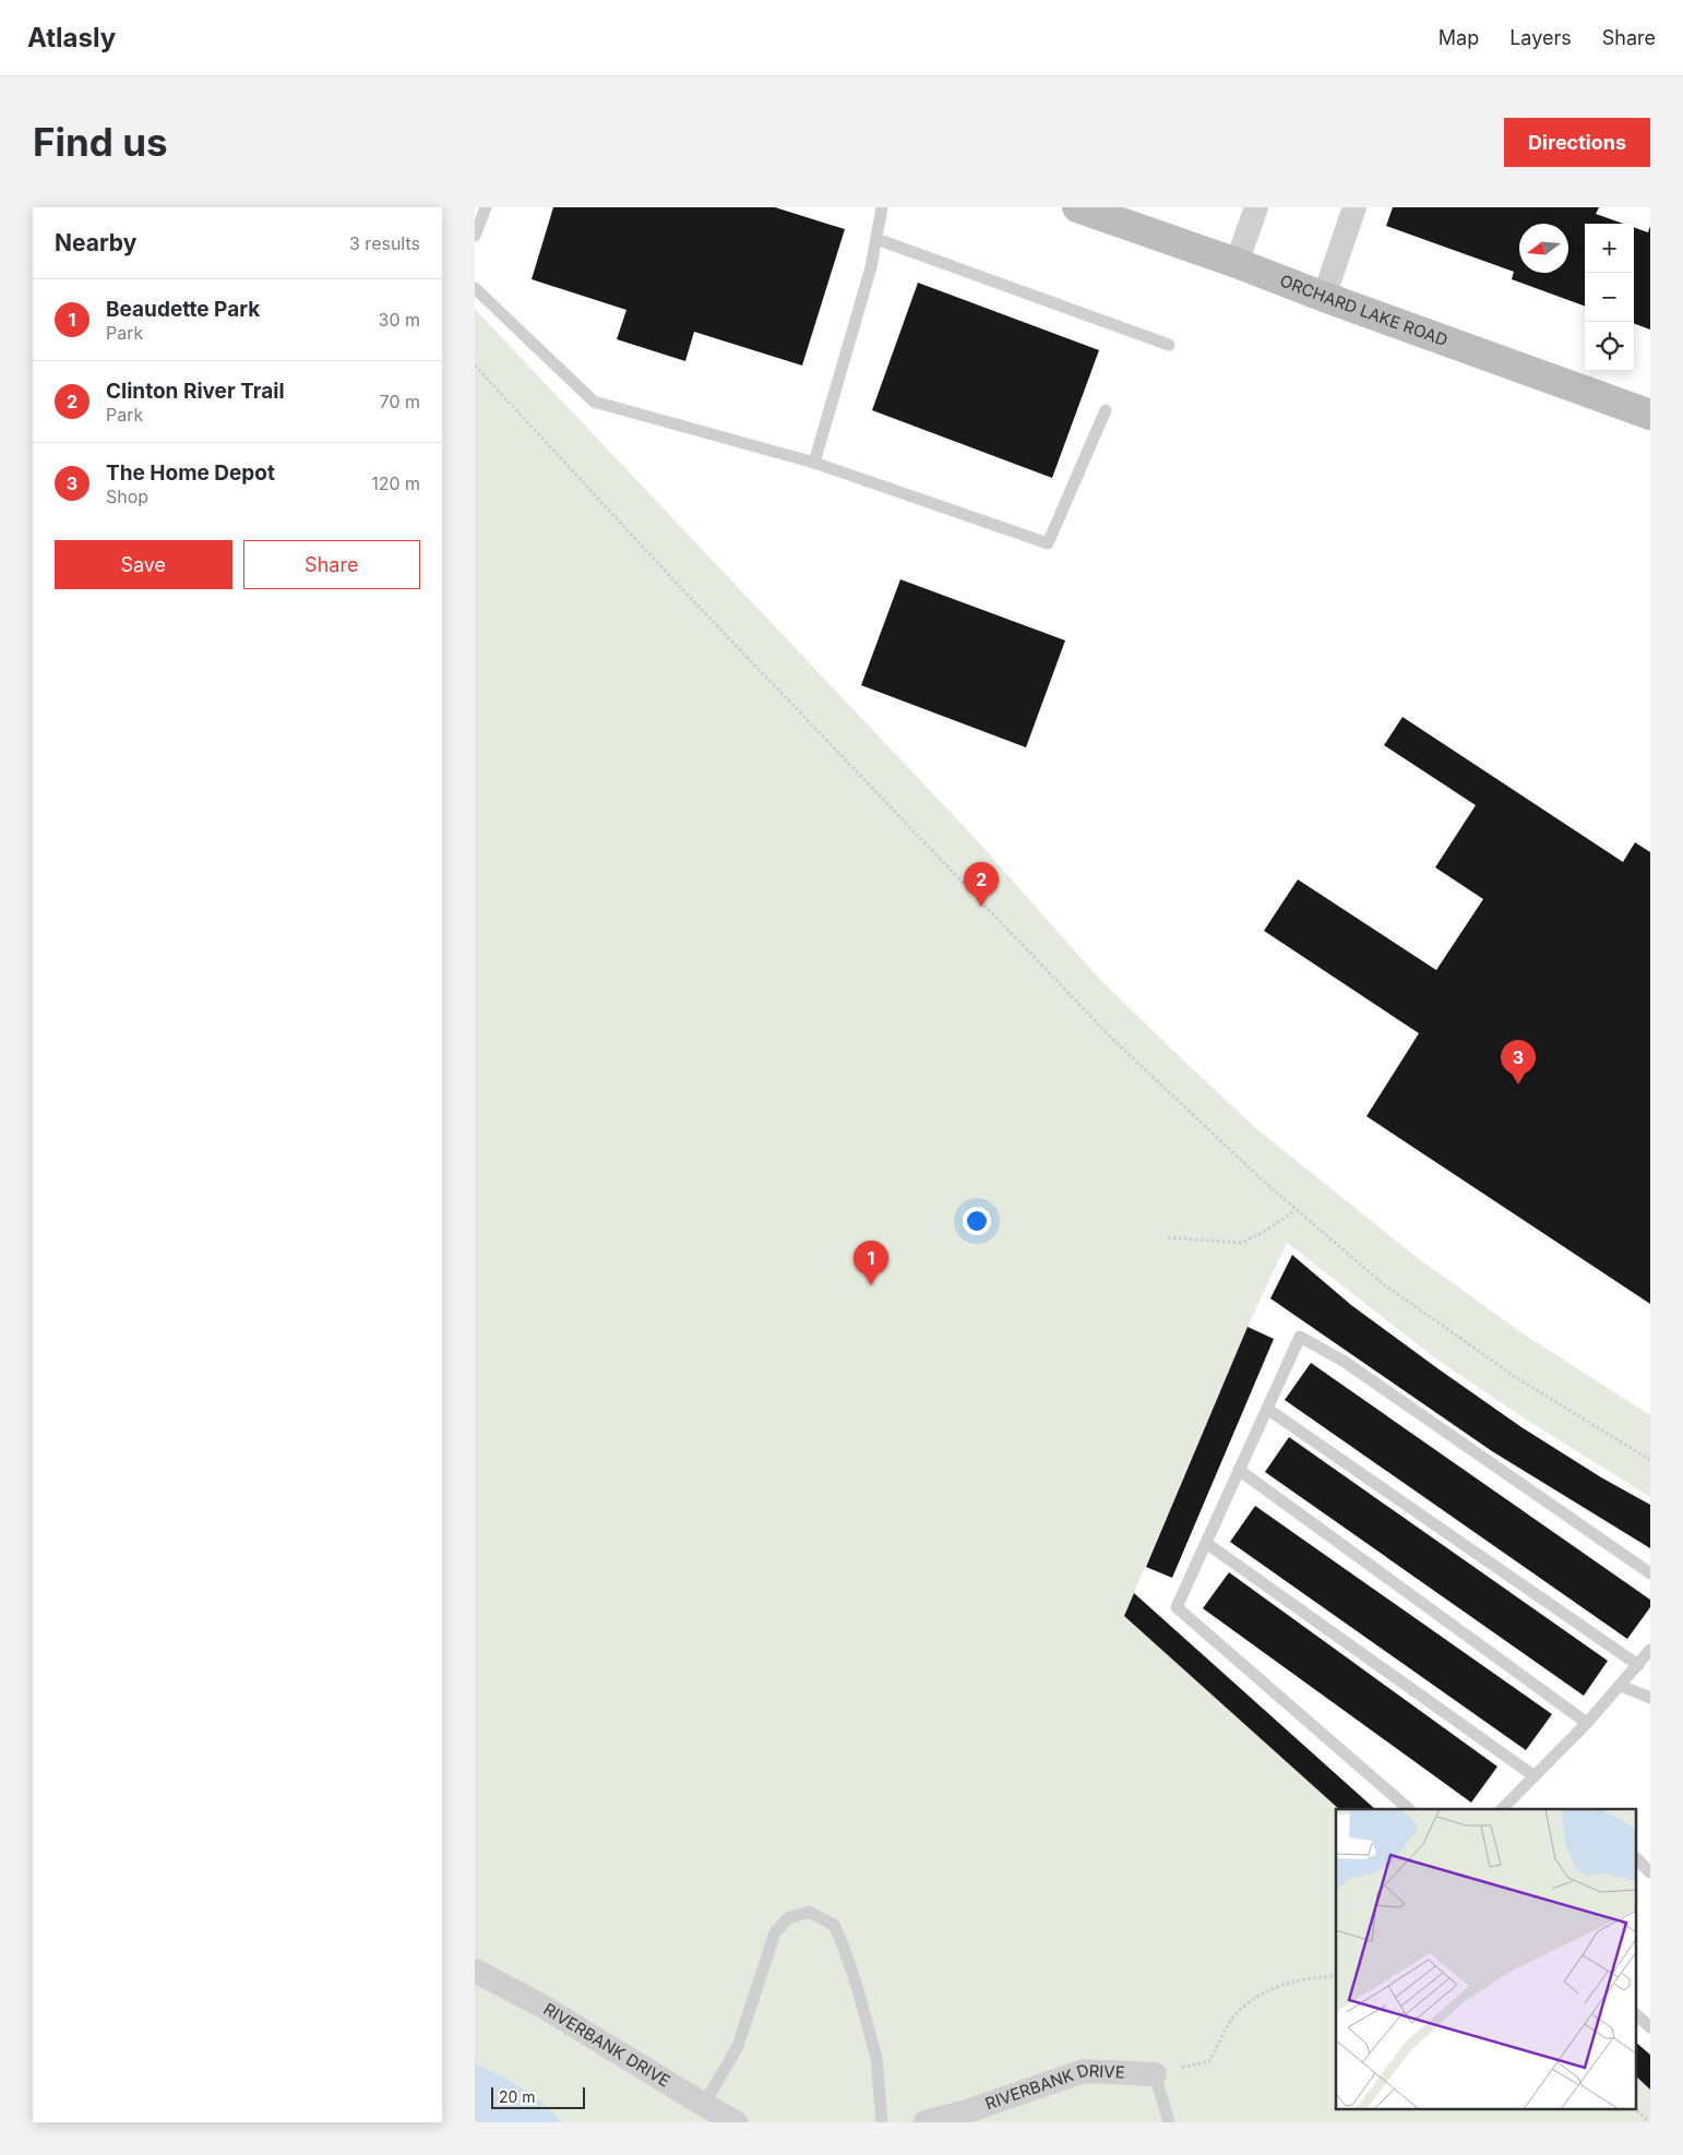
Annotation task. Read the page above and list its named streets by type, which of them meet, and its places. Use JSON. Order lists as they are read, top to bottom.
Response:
{
  "streets": {
    "main road": ["ORCHARD LAKE ROAD"],
    "street": ["RIVERBANK DRIVE"]
  },
  "scale_bar": "20 m",
  "north": "left",
  "page": {
    "header": "Atlasly",
    "nav": ["Map", "Layers", "Share"],
    "buttons": [
      "Directions",
      ["Save", "Share"]
    ],
    "title": "Find us",
    "heading": ["Nearby", "3 results"],
    "map_buttons": ["+", "−"],
    "list": [
      {
        "mark": "1",
        "name": "Beaudette Park",
        "note": "Park",
        "value": "30 m"
      },
      {
        "mark": "2",
        "name": "Clinton River Trail",
        "note": "Park",
        "value": "70 m"
      },
      {
        "mark": "3",
        "name": "The Home Depot",
        "note": "Shop",
        "value": "120 m"
      }
    ],
    "pins": ["2", "3", "1"],
    "scale": "20 m"
  }
}
